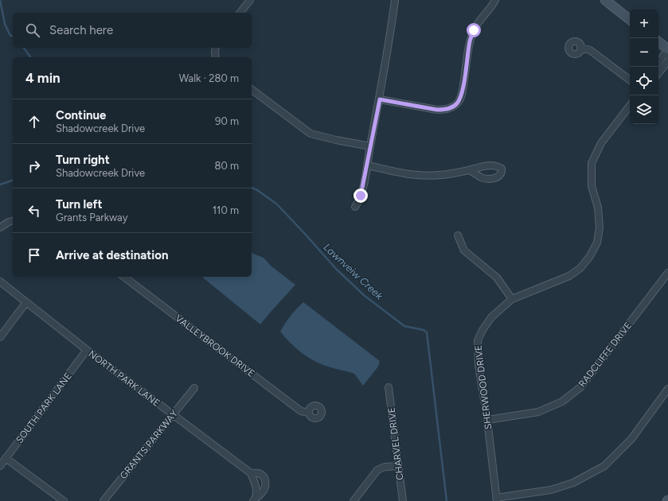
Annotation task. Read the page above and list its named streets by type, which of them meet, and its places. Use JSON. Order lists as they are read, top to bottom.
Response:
{
  "streets": {
    "street": [
      "VALLEYBROOK DRIVE",
      "RADCLIFFE DRIVE",
      "NORTH PARK LANE",
      "SHERWOOD DRIVE",
      "SOUTH PARK LANE",
      "CHARVEL DRIVE",
      "GRANTS PARKWAY"
    ]
  },
  "crossings": [
    ["RADCLIFFE DRIVE", "SHERWOOD DRIVE"],
    ["NORTH PARK LANE", "SOUTH PARK LANE"],
    ["NORTH PARK LANE", "GRANTS PARKWAY"]
  ],
  "water": ["Lawnveiw Creek"],
  "page": {
    "map_buttons": ["+", "−"],
    "search": "Search here",
    "heading": ["4 min", "Walk · 280 m"],
    "list": [
      ["Continue", "Shadowcreek Drive", "90 m"],
      ["Turn right", "Shadowcreek Drive", "80 m"],
      ["Turn left", "Grants Parkway", "110 m"],
      "Arrive at destination"
    ]
  }
}
